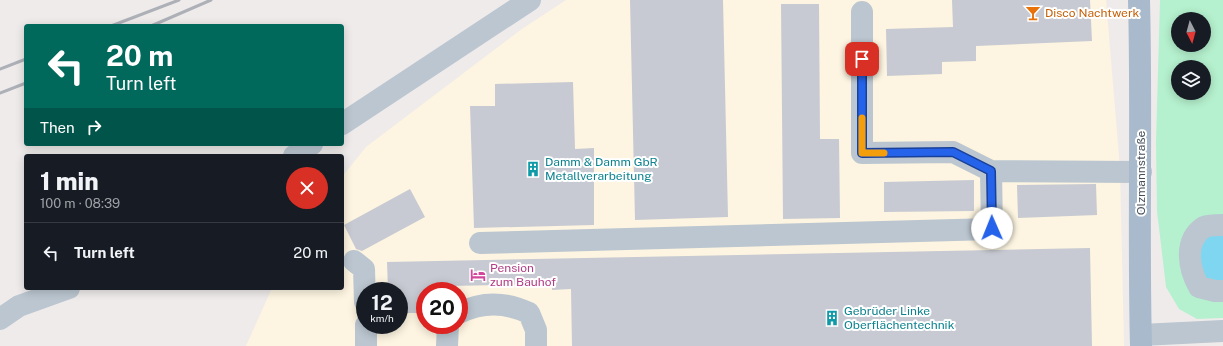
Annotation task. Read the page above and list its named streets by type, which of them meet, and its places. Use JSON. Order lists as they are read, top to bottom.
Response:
{
  "streets": {
    "main road": ["Olzmannstraße"]
  },
  "places": {
    "bar": ["Disco Nachtwerk"],
    "building": ["Damm & Damm GbR Metallverarbeitung", "Gebrüder Linke Oberflächentechnik"],
    "hotel": ["Pension zum Bauhof"]
  },
  "north": "bottom",
  "page": {
    "turn": ["20 m", "Turn left"],
    "then": "Then",
    "heading": ["1 min", "100 m · 08:39"],
    "list": [
      {
        "name": "Turn left",
        "value": "20 m"
      }
    ],
    "speed": "12 km/h",
    "limit": "20"
  }
}
